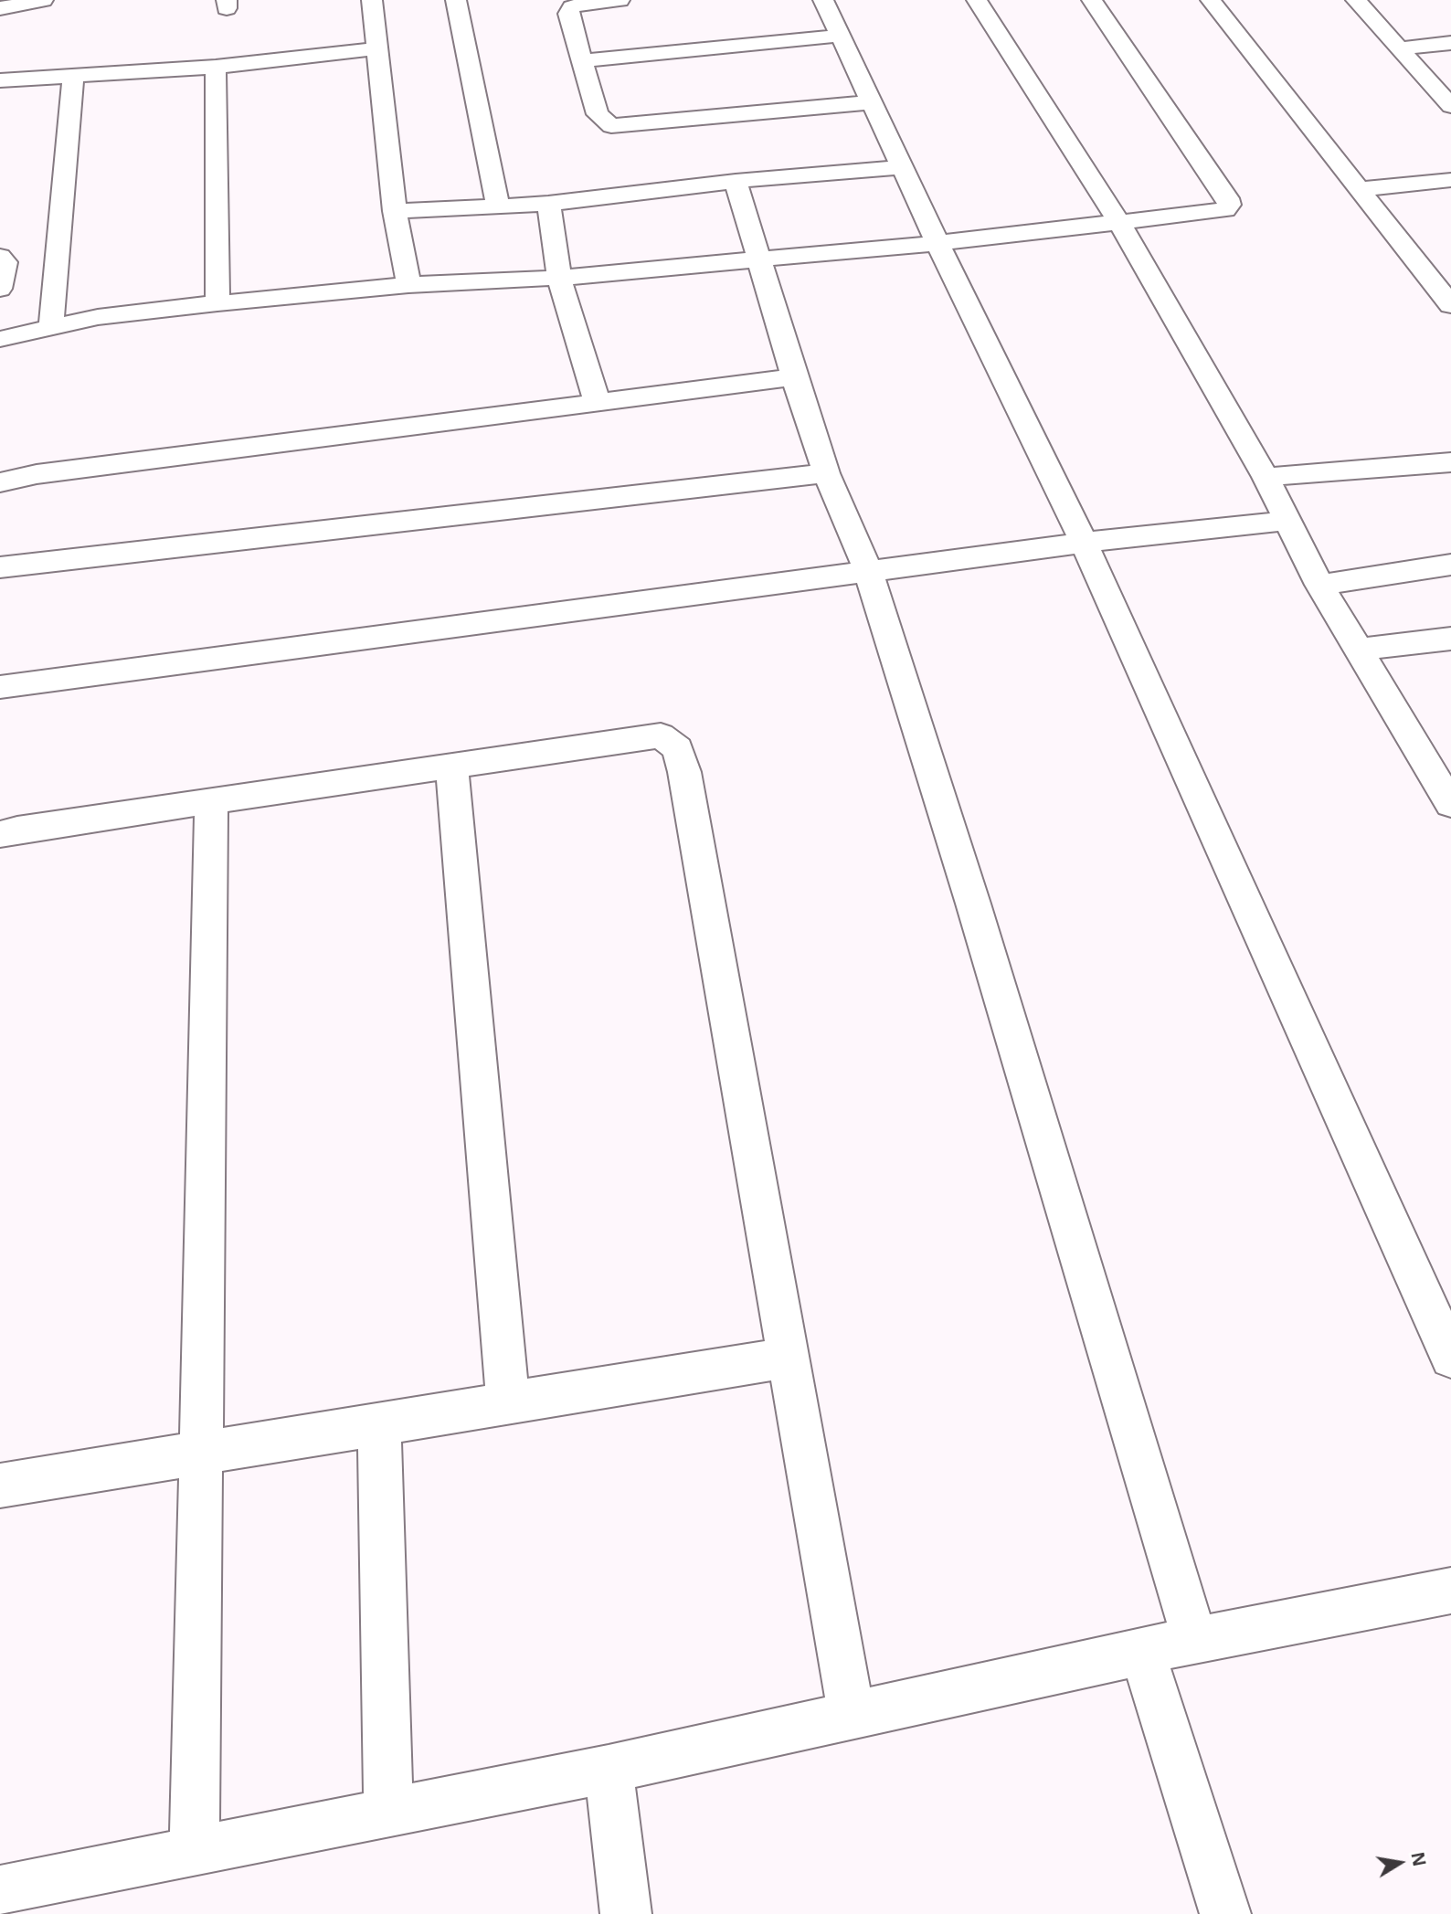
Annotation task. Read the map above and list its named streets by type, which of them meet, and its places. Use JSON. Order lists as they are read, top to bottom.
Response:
{
  "north": "right"
}
